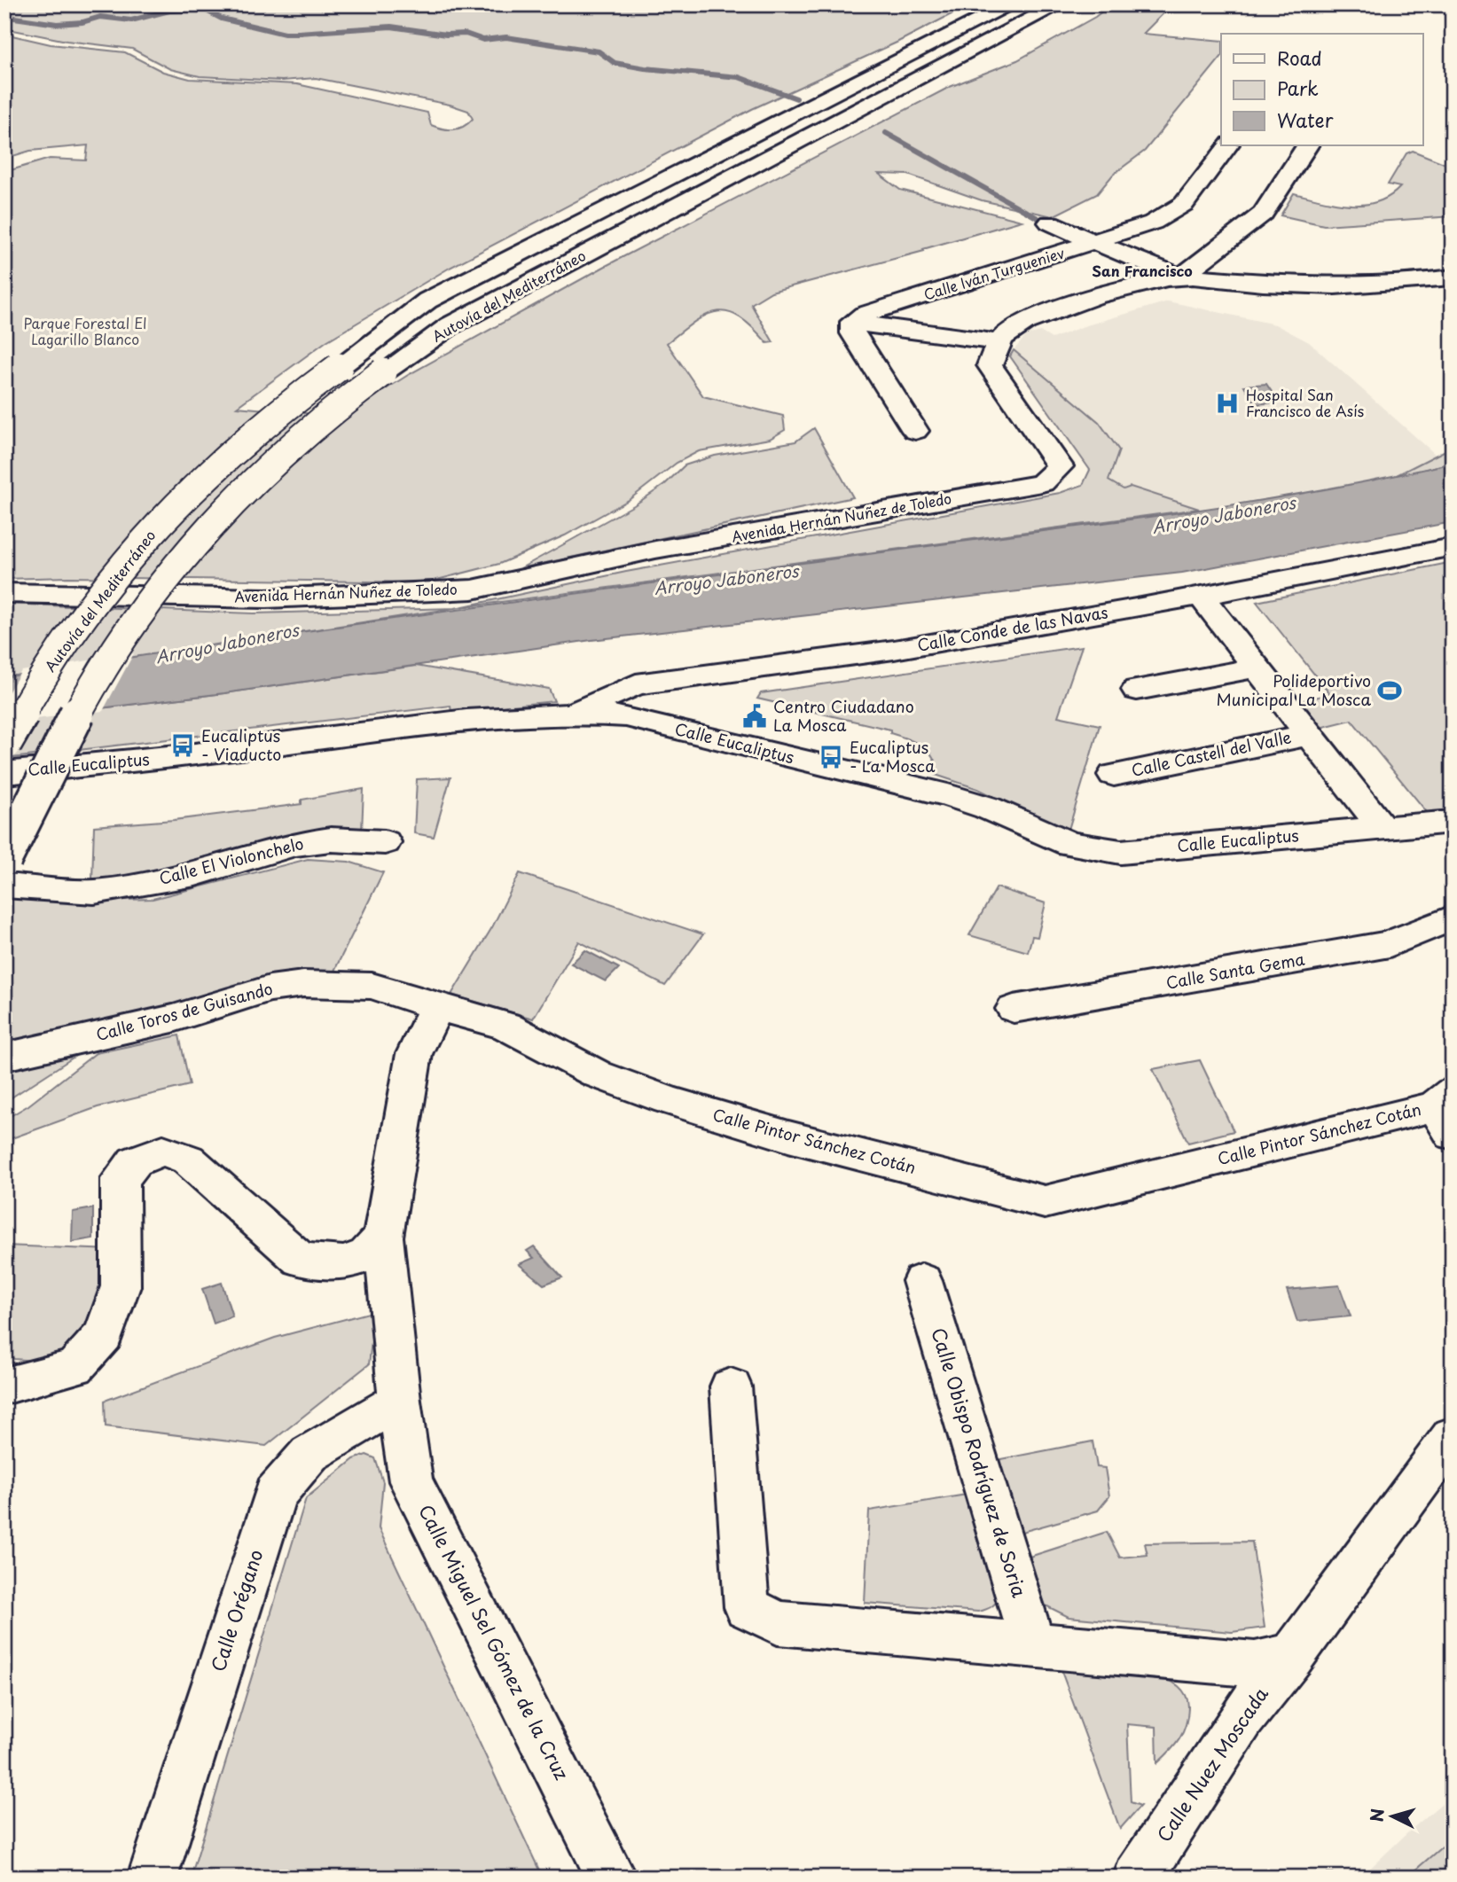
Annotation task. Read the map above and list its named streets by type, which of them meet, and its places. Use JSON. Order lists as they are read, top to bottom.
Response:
{
  "streets": {
    "main road": [
      "Calle Iván Turgueniev",
      "Autovía del Mediterráneo",
      "Avenida Hernán Nuñez de Toledo",
      "Calle Conde de las Navas",
      "Calle Eucaliptus",
      "Calle Castell del Valle",
      "Calle El Violonchelo",
      "Calle Santa Gema",
      "Calle Toros de Guisando",
      "Calle Pintor Sánchez Cotán",
      "Calle Obispo Rodríguez de Soria",
      "Calle Orégano",
      "Calle Miguel Sel Gómez de la Cruz",
      "Calle Nuez Moscada"
    ]
  },
  "crossings": [
    ["Calle Conde de las Navas", "Calle Eucaliptus"],
    ["Calle Toros de Guisando", "Calle Pintor Sánchez Cotán"],
    ["Calle Orégano", "Calle Miguel Sel Gómez de la Cruz"]
  ],
  "districts": ["San Francisco"],
  "water": ["Arroyo Jaboneros"],
  "parks": ["Parque Forestal El Lagarillo Blanco"],
  "places": {
    "hospital": ["Hospital San Francisco de Asís"],
    "sports": ["Polideportivo Municipal La Mosca"],
    "public building": ["Centro Ciudadano La Mosca"],
    "bus stop": ["Eucaliptus - Viaducto", "Eucaliptus - La Mosca"]
  },
  "legend": ["Road", "Park", "Water"],
  "north": "left"
}
